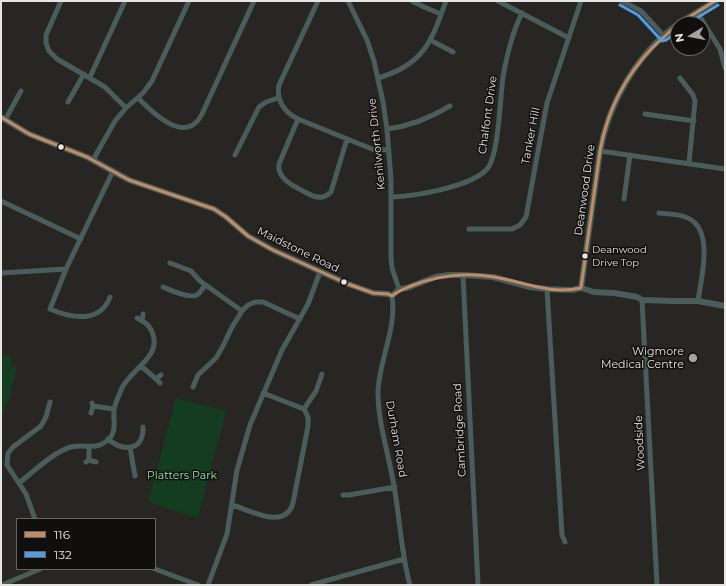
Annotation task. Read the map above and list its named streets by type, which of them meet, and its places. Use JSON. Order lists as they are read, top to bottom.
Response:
{
  "streets": {
    "street": [
      "Chalfont Drive",
      "Tanker Hill",
      "Kenilworth Drive",
      "Deanwood Drive",
      "Maidstone Road",
      "Cambridge Road",
      "Durham Road",
      "Woodside"
    ]
  },
  "crossings": [
    ["Chalfont Drive", "Kenilworth Drive"],
    ["Maidstone Road", "Durham Road"]
  ],
  "parks": ["Platters Park"],
  "places": ["Deanwood Drive Top", "Wigmore Medical Centre"],
  "lines": ["transit line 116", "transit line 132"],
  "legend": ["116", "132"],
  "north": "left"
}
